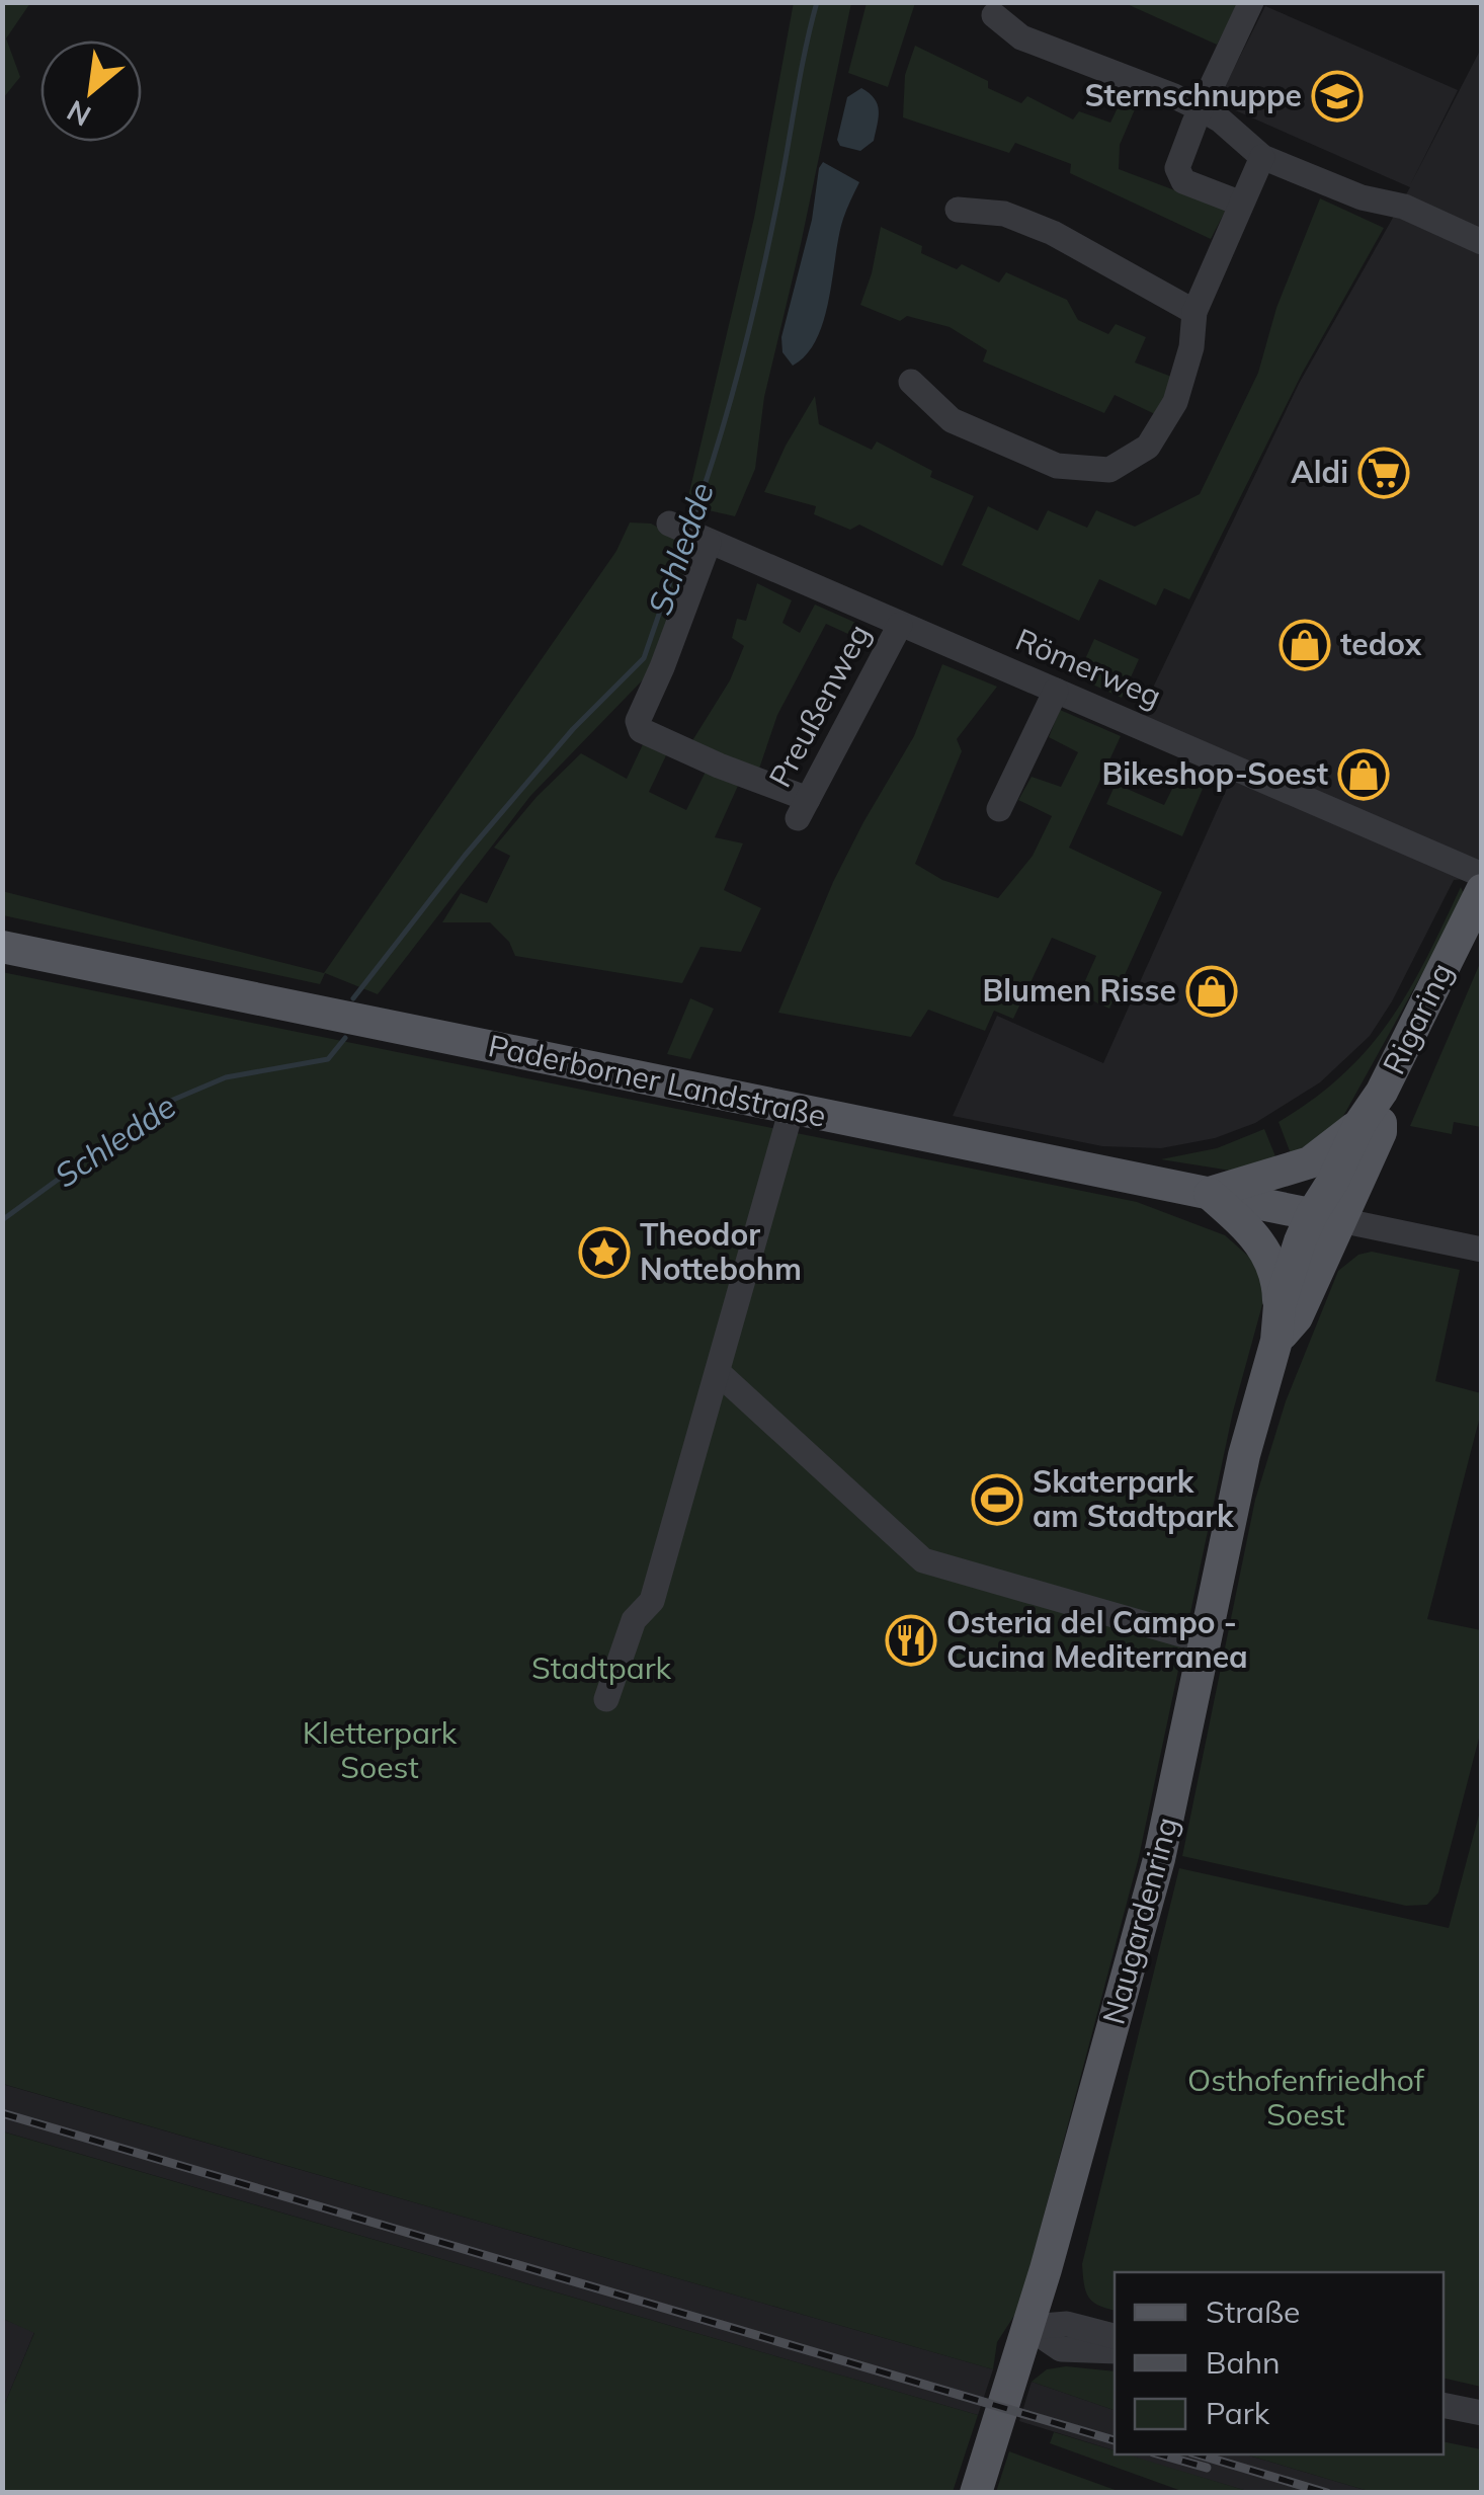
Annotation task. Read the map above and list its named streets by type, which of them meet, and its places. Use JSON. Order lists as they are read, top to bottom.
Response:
{
  "streets": {
    "main road": ["Rigaring", "Paderborner Landstraße", "Naugardenring"],
    "street": ["Römerweg", "Preußenweg"]
  },
  "crossings": [
    ["Römerweg", "Preußenweg"],
    ["Rigaring", "Paderborner Landstraße"],
    ["Rigaring", "Naugardenring"],
    ["Paderborner Landstraße", "Naugardenring"]
  ],
  "water": ["Schledde"],
  "parks": ["Stadtpark", "Kletterpark Soest", "Osthofenfriedhof Soest"],
  "places": {
    "school or university": ["Sternschnuppe"],
    "supermarket": ["Aldi"],
    "shop": ["tedox", "Bikeshop-Soest", "Blumen Risse"],
    "place": ["Theodor Nottebohm"],
    "sports": ["Skaterpark am Stadtpark"],
    "restaurant": ["Osteria del Campo - Cucina Mediterranea"]
  },
  "legend": ["Straße", "Bahn", "Park"],
  "north": "bottom left"
}
